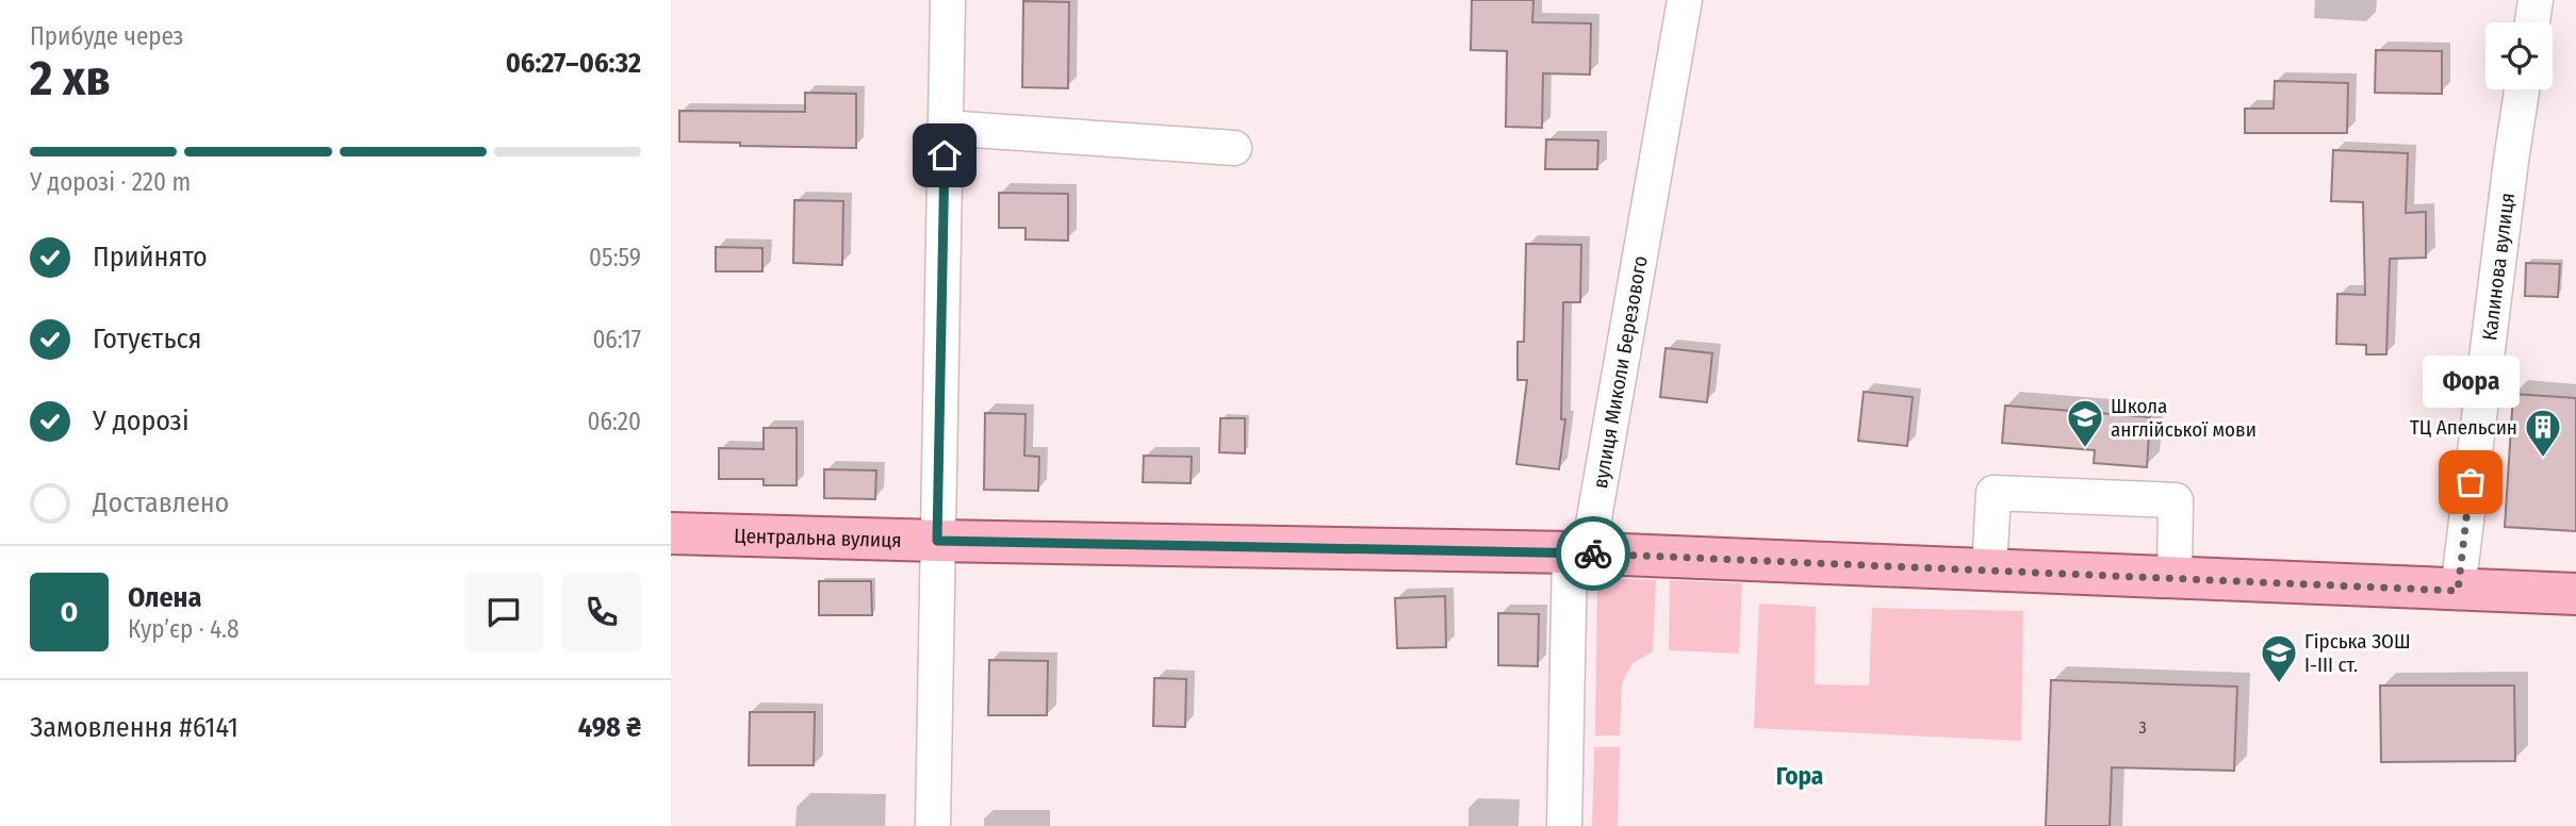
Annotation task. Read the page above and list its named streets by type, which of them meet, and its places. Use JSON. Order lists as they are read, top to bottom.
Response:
{
  "streets": {
    "main road": ["Центральна вулиця"],
    "street": ["Калинова вулиця", "вулиця Миколи Березового"]
  },
  "crossings": [
    ["Калинова вулиця", "Центральна вулиця"],
    ["вулиця Миколи Березового", "Центральна вулиця"]
  ],
  "districts": ["Гора"],
  "places": {
    "school or university": ["Школа англійської мови", "Гірська ЗОШ І-ІІІ ст."],
    "building": ["ТЦ Апельсин"],
    "other": ["Фора"]
  },
  "house_numbers": ["3"],
  "page": {
    "heading": ["2 хв", "Прибуде через", "06:27–06:32"],
    "panel": [
      "Олена",
      "Кур’єр · 4.8",
      "Замовлення #6141",
      "498 ₴"
    ],
    "bar": "У дорозі · 220 m",
    "list": [
      ["Прийнято", "05:59"],
      ["Готується", "06:17"],
      ["У дорозі", "06:20"],
      "Доставлено"
    ],
    "bubble": "Фора",
    "round": "О"
  }
}
